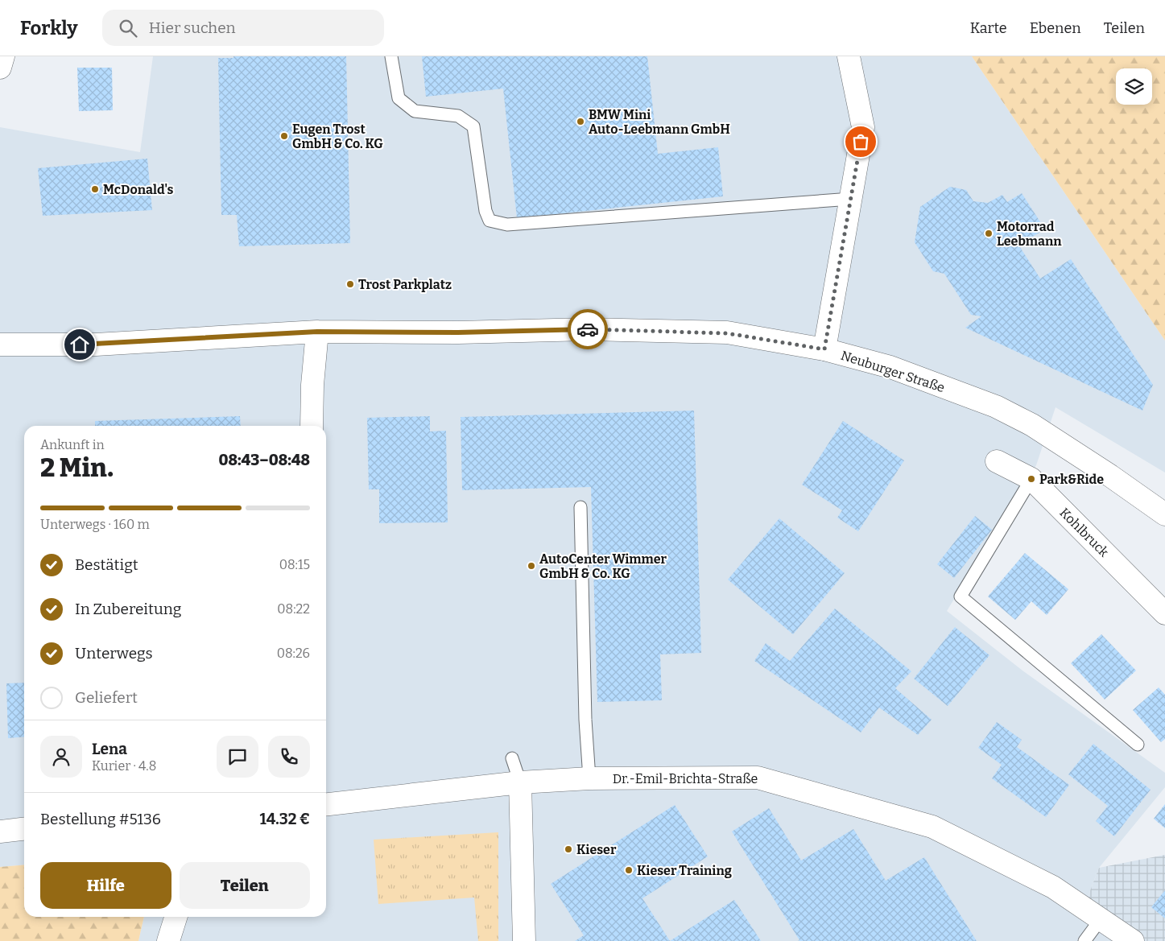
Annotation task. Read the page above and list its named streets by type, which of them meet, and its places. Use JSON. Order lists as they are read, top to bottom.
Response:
{
  "streets": {
    "street": ["Neuburger Straße", "Kohlbruck", "Dr.-Emil-Brichta-Straße"]
  },
  "places": [
    "BMW Mini Auto-Leebmann GmbH",
    "Eugen Trost GmbH & Co. KG",
    "McDonald's",
    "Motorrad Leebmann",
    "Trost Parkplatz",
    "Park&Ride",
    "AutoCenter Wimmer GmbH & Co. KG",
    "Kieser",
    "Kieser Training"
  ],
  "page": {
    "header": "Forkly",
    "search": "Hier suchen",
    "nav": ["Karte", "Ebenen", "Teilen"],
    "heading": ["2 Min.", "Ankunft in", "08:43–08:48"],
    "panel": [
      "Lena",
      "Kurier · 4.8",
      "Bestellung #5136",
      "14.32 €"
    ],
    "bar": "Unterwegs · 160 m",
    "list": [
      ["Bestätigt", "08:15"],
      ["In Zubereitung", "08:22"],
      ["Unterwegs", "08:26"],
      "Geliefert"
    ],
    "buttons": ["Hilfe", "Teilen"]
  }
}
